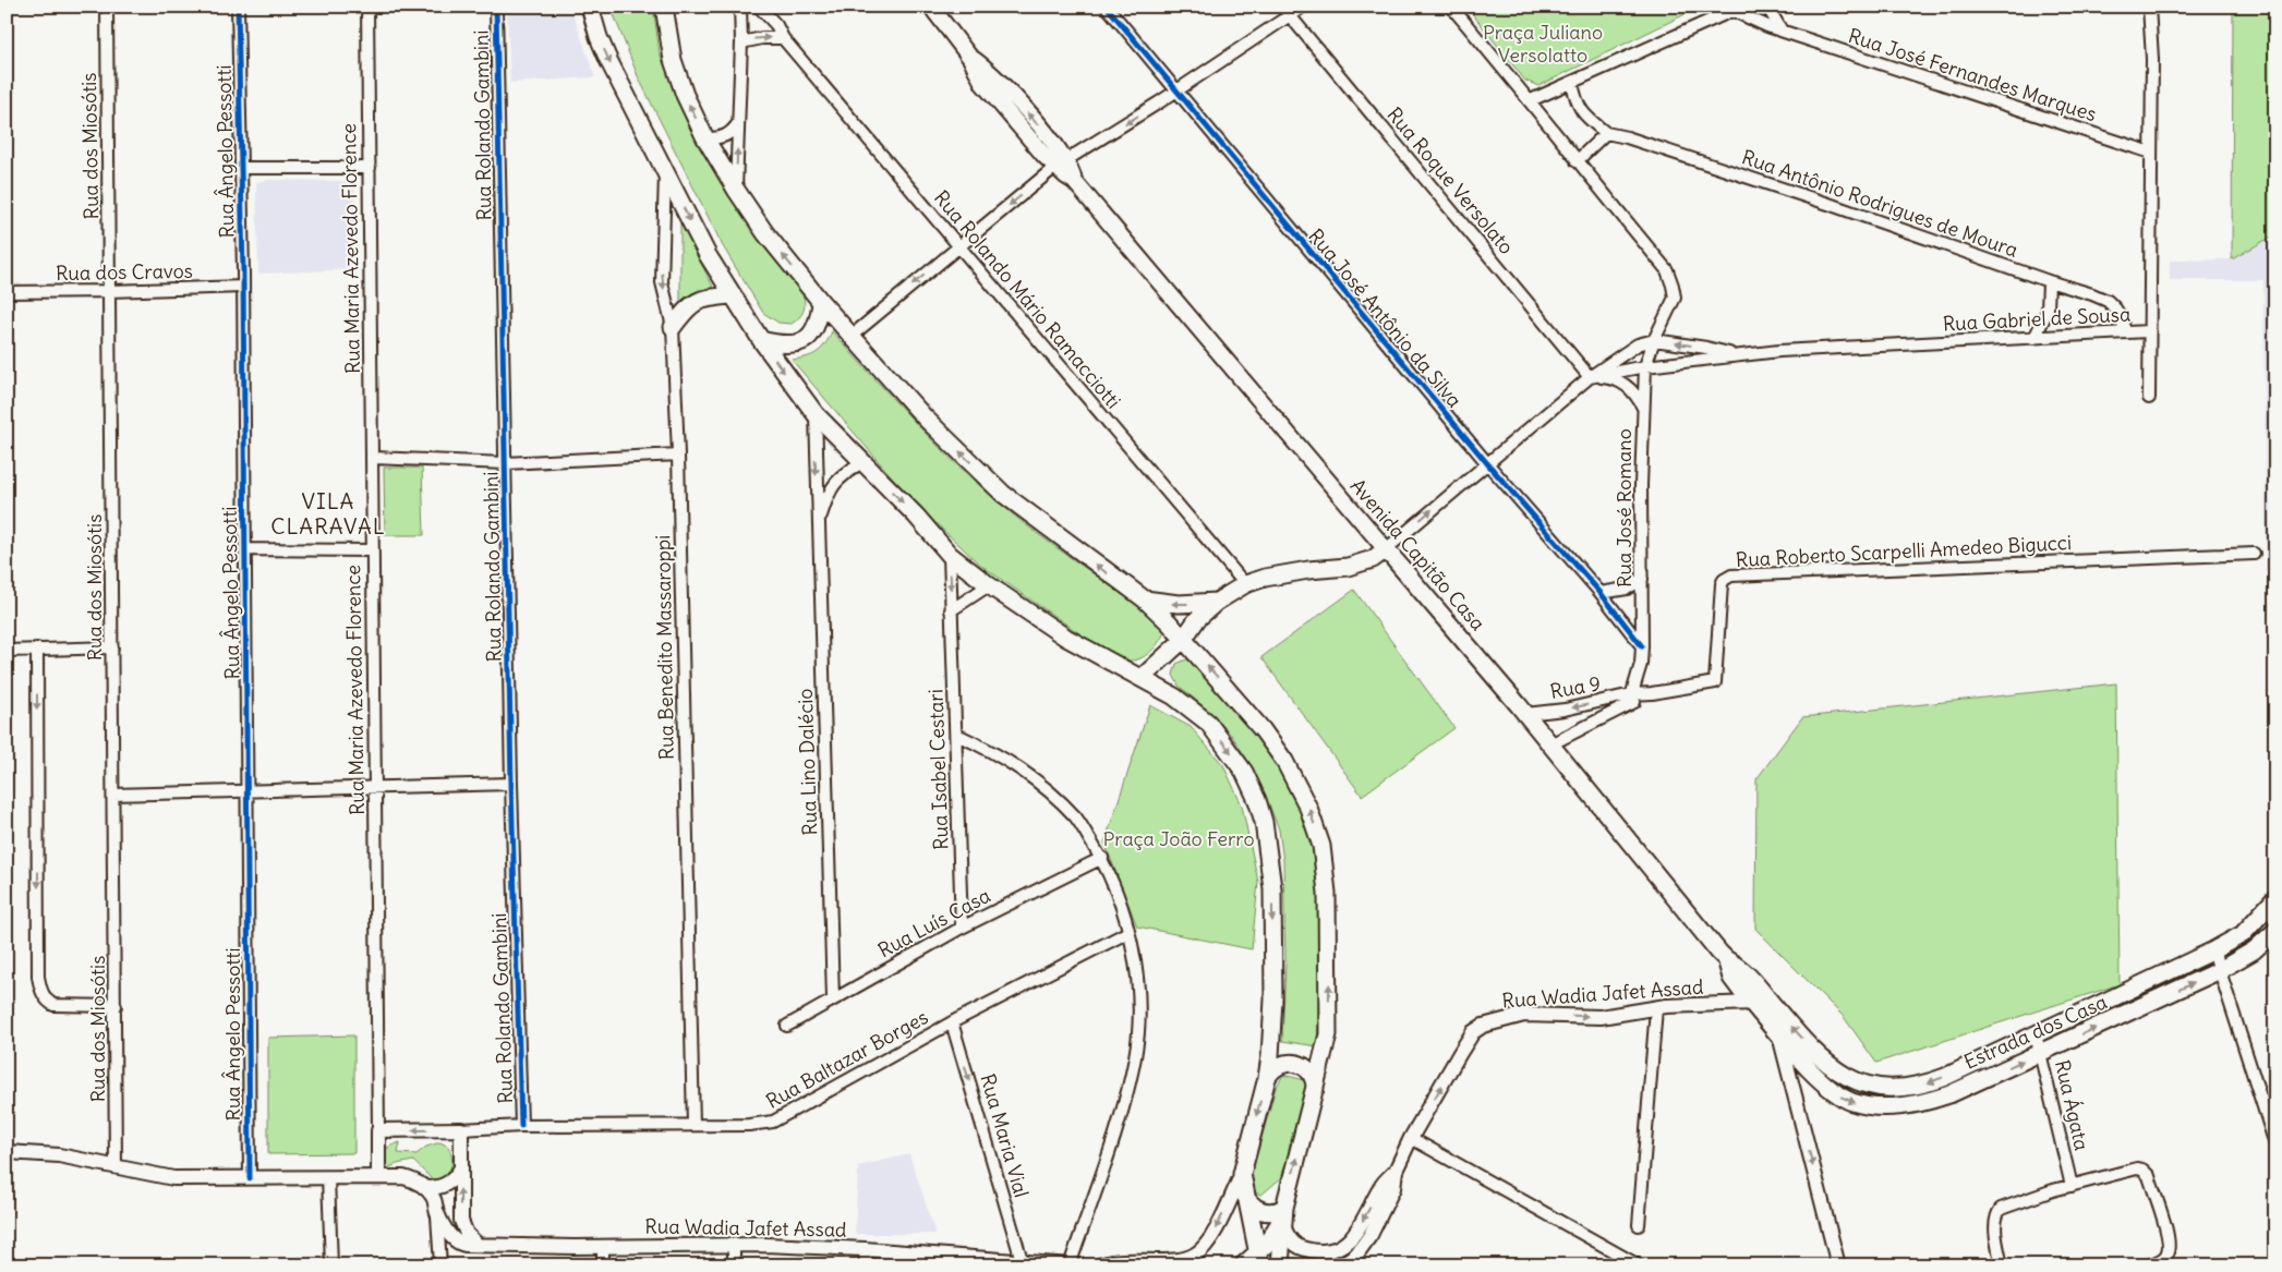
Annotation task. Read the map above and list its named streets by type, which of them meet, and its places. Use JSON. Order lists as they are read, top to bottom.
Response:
{
  "streets": {
    "main road": ["Avenida Capitão Casa", "Estrada dos Casa"],
    "street": [
      "Rua José Fernandes Marques",
      "Rua Rolando Gambini",
      "Rua dos Miosótis",
      "Rua Ângelo Pessotti",
      "Rua Roque Versolato",
      "Rua Antônio Rodrigues de Moura",
      "Rua Maria Azevedo Florence",
      "Rua dos Cravos",
      "Rua Rolando Mário Ramacciotti",
      "Rua José Antônio da Silva",
      "Rua Gabriel de Sousa",
      "Rua José Romano",
      "Rua Roberto Scarpelli Amedeo Bigucci",
      "Rua Benedito Massaroppi",
      "Rua 9",
      "Rua Lino Dalécio",
      "Rua Isabel Cestari",
      "Rua Luís Casa",
      "Rua Wadia Jafet Assad",
      "Rua Baltazar Borges",
      "Rua Ágata",
      "Rua Maria Vial"
    ]
  },
  "crossings": [
    ["Rua José Fernandes Marques", "Rua Gabriel de Sousa"],
    ["Rua Rolando Gambini", "Rua Baltazar Borges"],
    ["Rua dos Miosótis", "Rua dos Cravos"],
    ["Rua Ângelo Pessotti", "Rua dos Cravos"],
    ["Rua Roque Versolato", "Rua Gabriel de Sousa"],
    ["Rua Roque Versolato", "Rua José Romano"],
    ["Rua Antônio Rodrigues de Moura", "Rua Gabriel de Sousa"],
    ["Rua José Antônio da Silva", "Rua Gabriel de Sousa"],
    ["Rua José Antônio da Silva", "Rua José Romano"],
    ["Rua Gabriel de Sousa", "Rua José Romano"],
    ["Rua Gabriel de Sousa", "Avenida Capitão Casa"],
    ["Rua José Romano", "Rua Roberto Scarpelli Amedeo Bigucci"],
    ["Rua José Romano", "Rua 9"],
    ["Rua Roberto Scarpelli Amedeo Bigucci", "Rua 9"],
    ["Avenida Capitão Casa", "Rua 9"],
    ["Avenida Capitão Casa", "Rua Wadia Jafet Assad"],
    ["Avenida Capitão Casa", "Estrada dos Casa"],
    ["Rua Benedito Massaroppi", "Rua Baltazar Borges"],
    ["Rua Lino Dalécio", "Rua Luís Casa"],
    ["Rua Isabel Cestari", "Rua Luís Casa"],
    ["Rua Wadia Jafet Assad", "Rua Maria Vial"],
    ["Estrada dos Casa", "Rua Ágata"],
    ["Rua Baltazar Borges", "Rua Maria Vial"]
  ],
  "one_way": ["Rua Maria Vial"],
  "districts": ["VILA CLARAVAL"],
  "parks": ["Praça Juliano Versolatto", "Praça João Ferro"]
}
